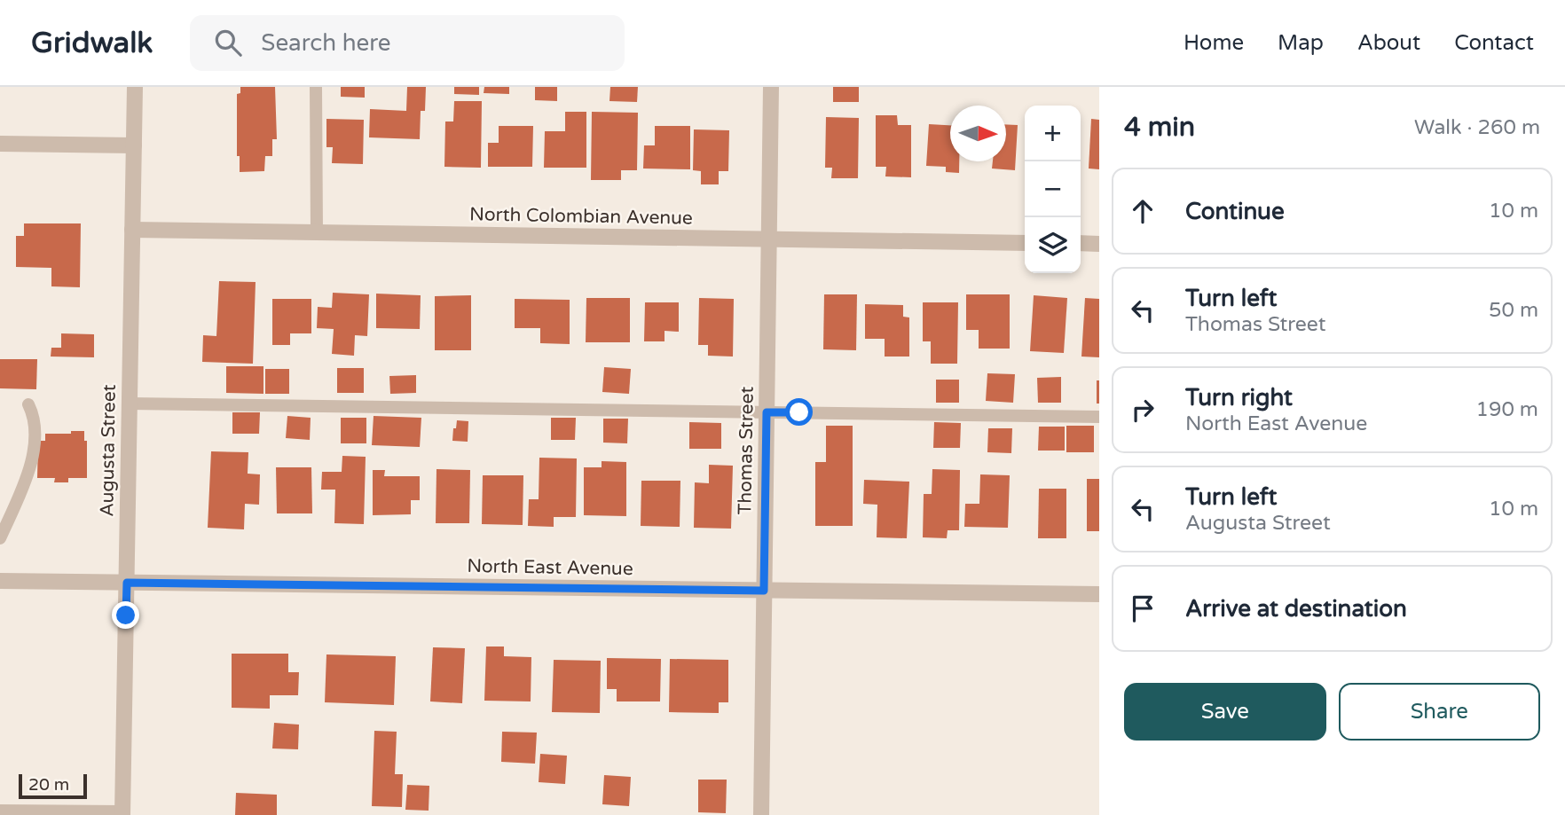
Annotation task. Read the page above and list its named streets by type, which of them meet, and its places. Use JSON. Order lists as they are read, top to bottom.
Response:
{
  "streets": {
    "street": [
      "North Colombian Avenue",
      "Augusta Street",
      "Thomas Street",
      "North East Avenue"
    ]
  },
  "crossings": [
    ["North Colombian Avenue", "Augusta Street"],
    ["North Colombian Avenue", "Thomas Street"],
    ["Augusta Street", "North East Avenue"],
    ["Thomas Street", "North East Avenue"]
  ],
  "scale_bar": "20 m",
  "north": "right",
  "page": {
    "header": "Gridwalk",
    "search": "Search here",
    "nav": [
      "Home",
      "Map",
      "About",
      "Contact"
    ],
    "heading": ["4 min", "Walk · 260 m"],
    "map_buttons": ["+", "−"],
    "list": [
      ["Continue", "10 m"],
      ["Turn left", "Thomas Street", "50 m"],
      ["Turn right", "North East Avenue", "190 m"],
      ["Turn left", "Augusta Street", "10 m"],
      "Arrive at destination"
    ],
    "buttons": ["Save", "Share"],
    "scale": "20 m"
  }
}
